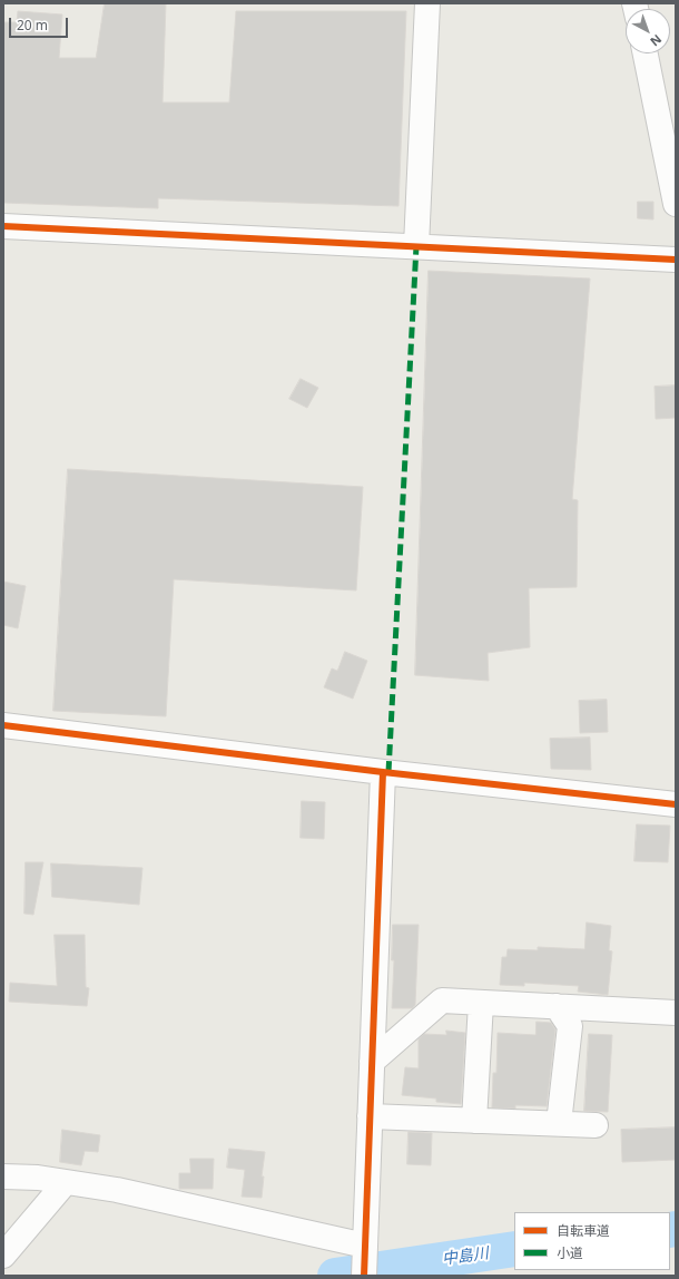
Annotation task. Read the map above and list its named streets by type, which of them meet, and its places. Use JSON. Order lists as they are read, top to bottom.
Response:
{
  "water": ["中島川"],
  "legend": ["自転車道", "小道"],
  "scale_bar": "20 m",
  "north": "bottom right"
}
